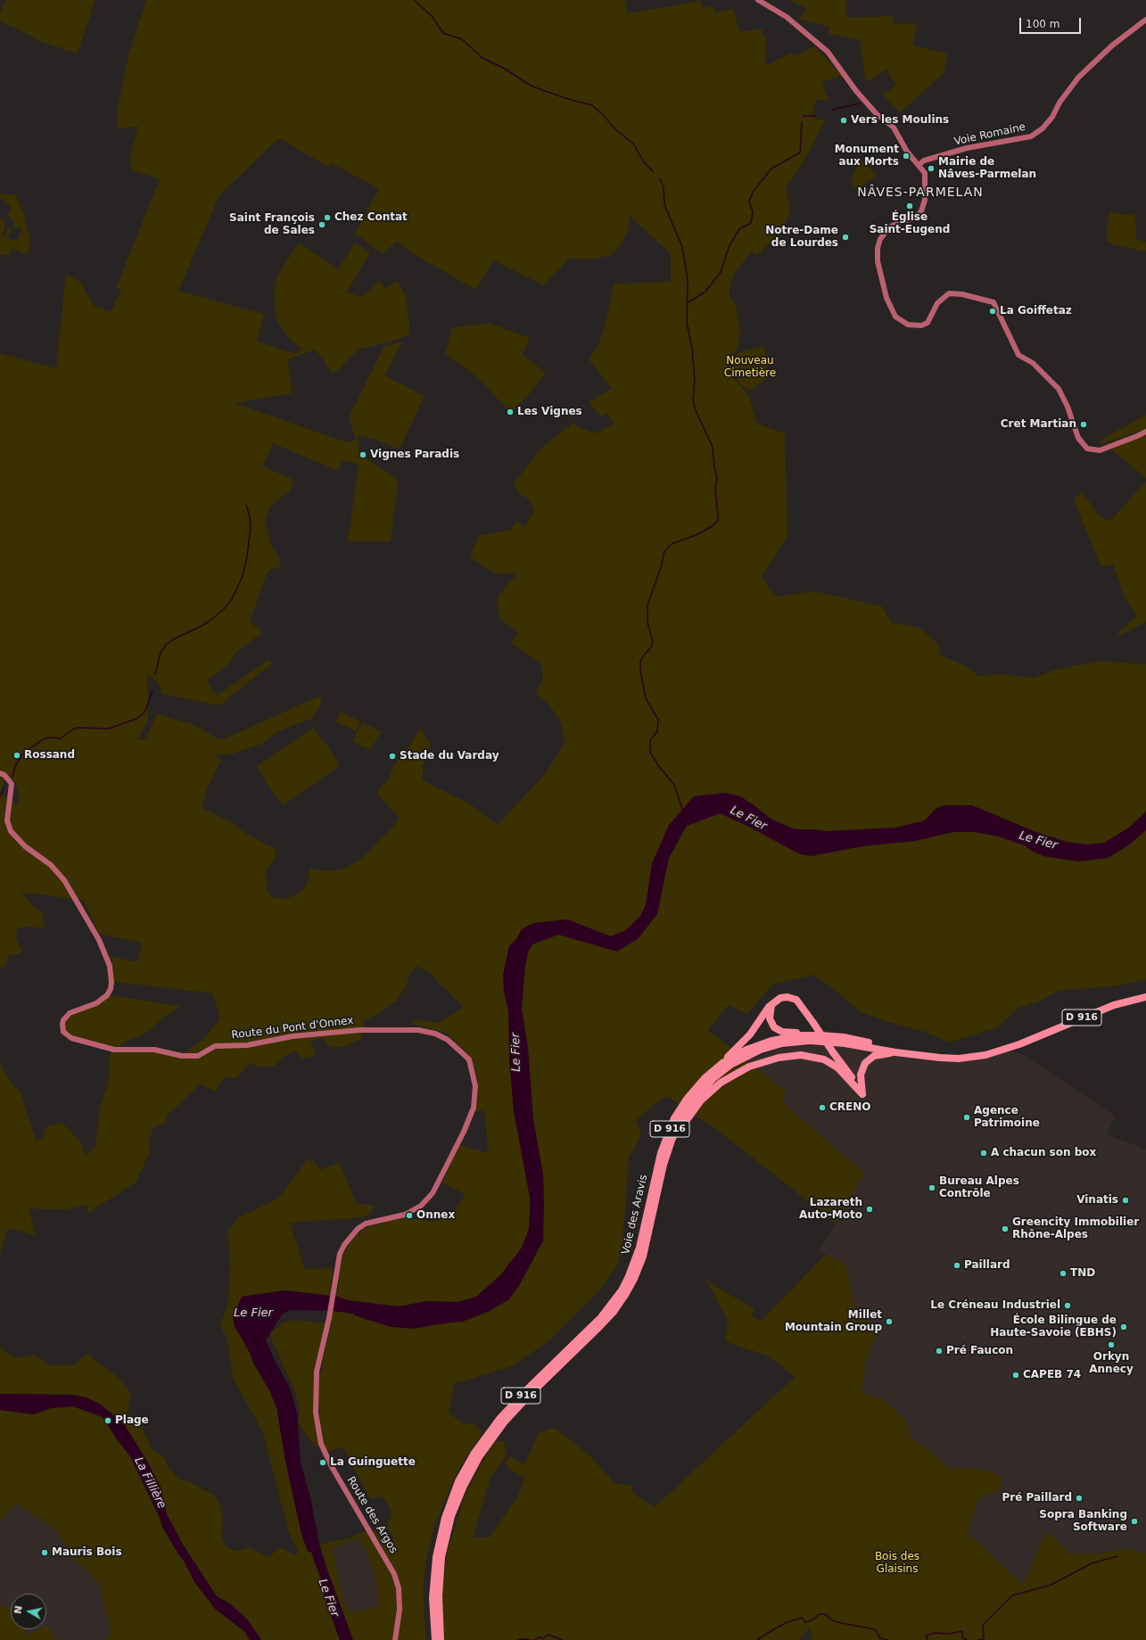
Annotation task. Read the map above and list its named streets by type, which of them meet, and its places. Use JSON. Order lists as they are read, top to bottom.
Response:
{
  "streets": {
    "highway": ["D 916", "Voie des Aravis"],
    "street": ["Voie Romaine", "Route du Pont d'Onnex", "Route des Argos"]
  },
  "crossings": [
    ["Route du Pont d'Onnex", "Route des Argos"]
  ],
  "districts": ["NÂVES-PARMELAN"],
  "water": ["Le Fier", "La Fillière"],
  "parks": ["Nouveau Cimetière", "Bois des Glaisins"],
  "places": [
    "Vers les Moulins",
    "Monument aux Morts",
    "Mairie de Nâves-Parmelan",
    "Église Saint-Eugend",
    "Chez Contat",
    "Saint François de Sales",
    "Notre-Dame de Lourdes",
    "La Goiffetaz",
    "Les Vignes",
    "Cret Martian",
    "Vignes Paradis",
    "Rossand",
    "Stade du Varday",
    "CRENO",
    "Agence Patrimoine",
    "A chacun son box",
    "Bureau Alpes Contrôle",
    "Vinatis",
    "Lazareth Auto-Moto",
    "Onnex",
    "Greencity Immobilier Rhône-Alpes",
    "Paillard",
    "TND",
    "Le Créneau Industriel",
    "Millet Mountain Group",
    "École Bilingue de Haute-Savoie (EBHS)",
    "Orkyn Annecy",
    "Pré Faucon",
    "CAPEB 74",
    "Plage",
    "La Guinguette",
    "Pré Paillard",
    "Sopra Banking Software",
    "Mauris Bois"
  ],
  "scale_bar": "100 m",
  "north": "left"
}
